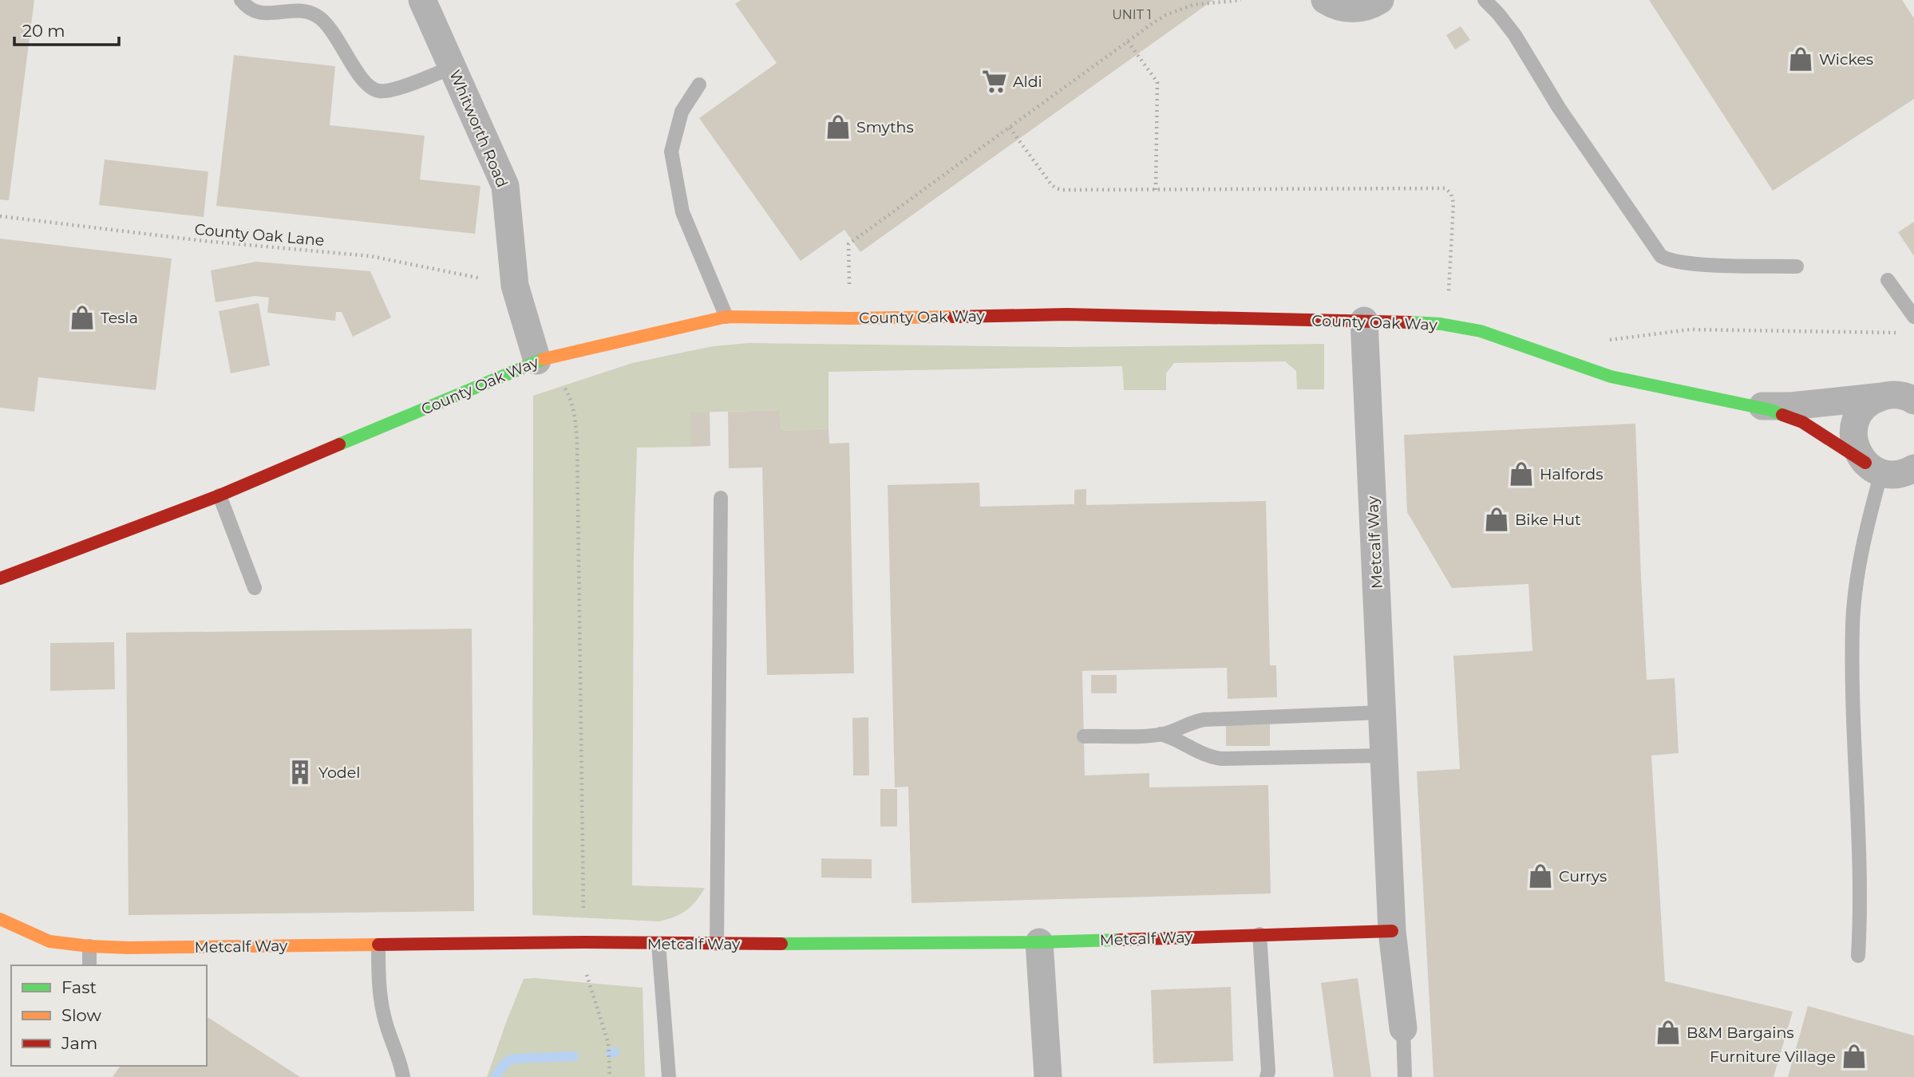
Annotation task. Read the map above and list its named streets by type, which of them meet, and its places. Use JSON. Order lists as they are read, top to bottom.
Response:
{
  "streets": {
    "street": ["Whitworth Road", "County Oak Way", "Metcalf Way"],
    "path": ["County Oak Lane"]
  },
  "crossings": [
    ["Whitworth Road", "County Oak Lane"],
    ["Whitworth Road", "County Oak Way"],
    ["County Oak Way", "Metcalf Way"]
  ],
  "places": {
    "shop": [
      "Wickes",
      "Smyths",
      "Tesla",
      "Halfords",
      "Bike Hut",
      "Currys",
      "B&M Bargains",
      "Furniture Village"
    ],
    "supermarket": ["Aldi"],
    "building": ["Yodel"]
  },
  "house_numbers": ["UNIT 1"],
  "legend": ["Fast", "Slow", "Jam"],
  "scale_bar": "20 m"
}
